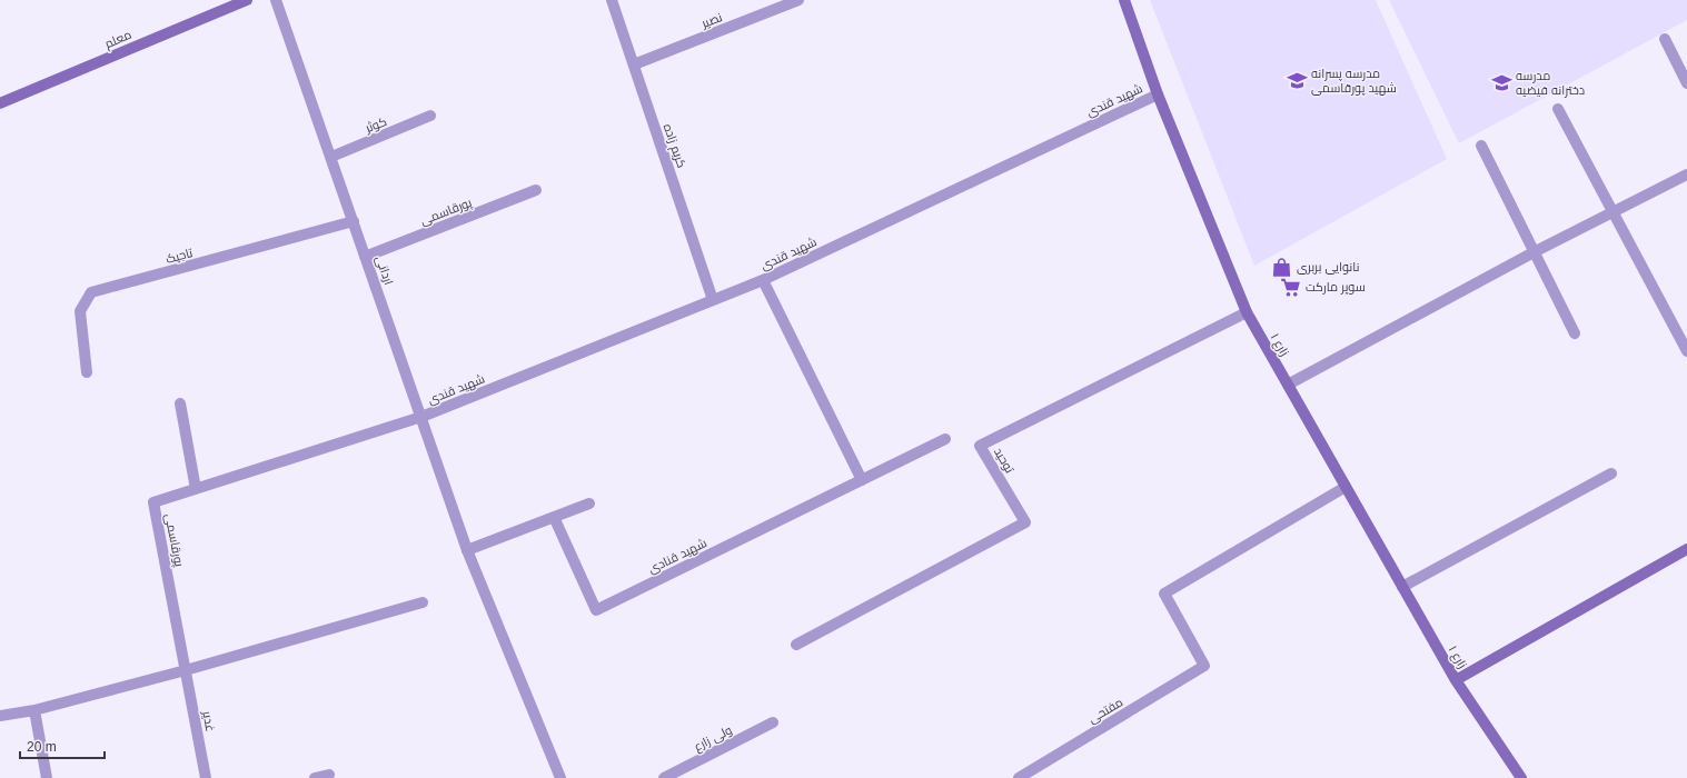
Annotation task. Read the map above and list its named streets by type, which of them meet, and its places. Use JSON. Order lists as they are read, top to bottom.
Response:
{
  "streets": {
    "street": [
      "نصیر",
      "معلم",
      "شهید قندی",
      "کوثر",
      "کریم زاده",
      "پورقاسمی",
      "تاجیک",
      "اردانی",
      "زارع ۱",
      "توحید",
      "شهید قنادی",
      "مفتحی",
      "غدیر",
      "ولی زارع"
    ]
  },
  "crossings": [
    ["نصیر", "کریم زاده"],
    ["شهید قندی", "کریم زاده"],
    ["شهید قندی", "پورقاسمی"],
    ["شهید قندی", "اردانی"],
    ["شهید قندی", "زارع ۱"],
    ["کوثر", "اردانی"],
    ["پورقاسمی", "اردانی"],
    ["پورقاسمی", "غدیر"],
    ["تاجیک", "اردانی"],
    ["زارع ۱", "توحید"],
    ["زارع ۱", "مفتحی"]
  ],
  "places": {
    "school or university": ["مدرسه پسرانه شهید پورقاسمی", "مدرسه دخترانه فیضیه"],
    "shop": ["نانوایی بربری"],
    "supermarket": ["سوپر مارکت"]
  },
  "scale_bar": "20 m"
}
